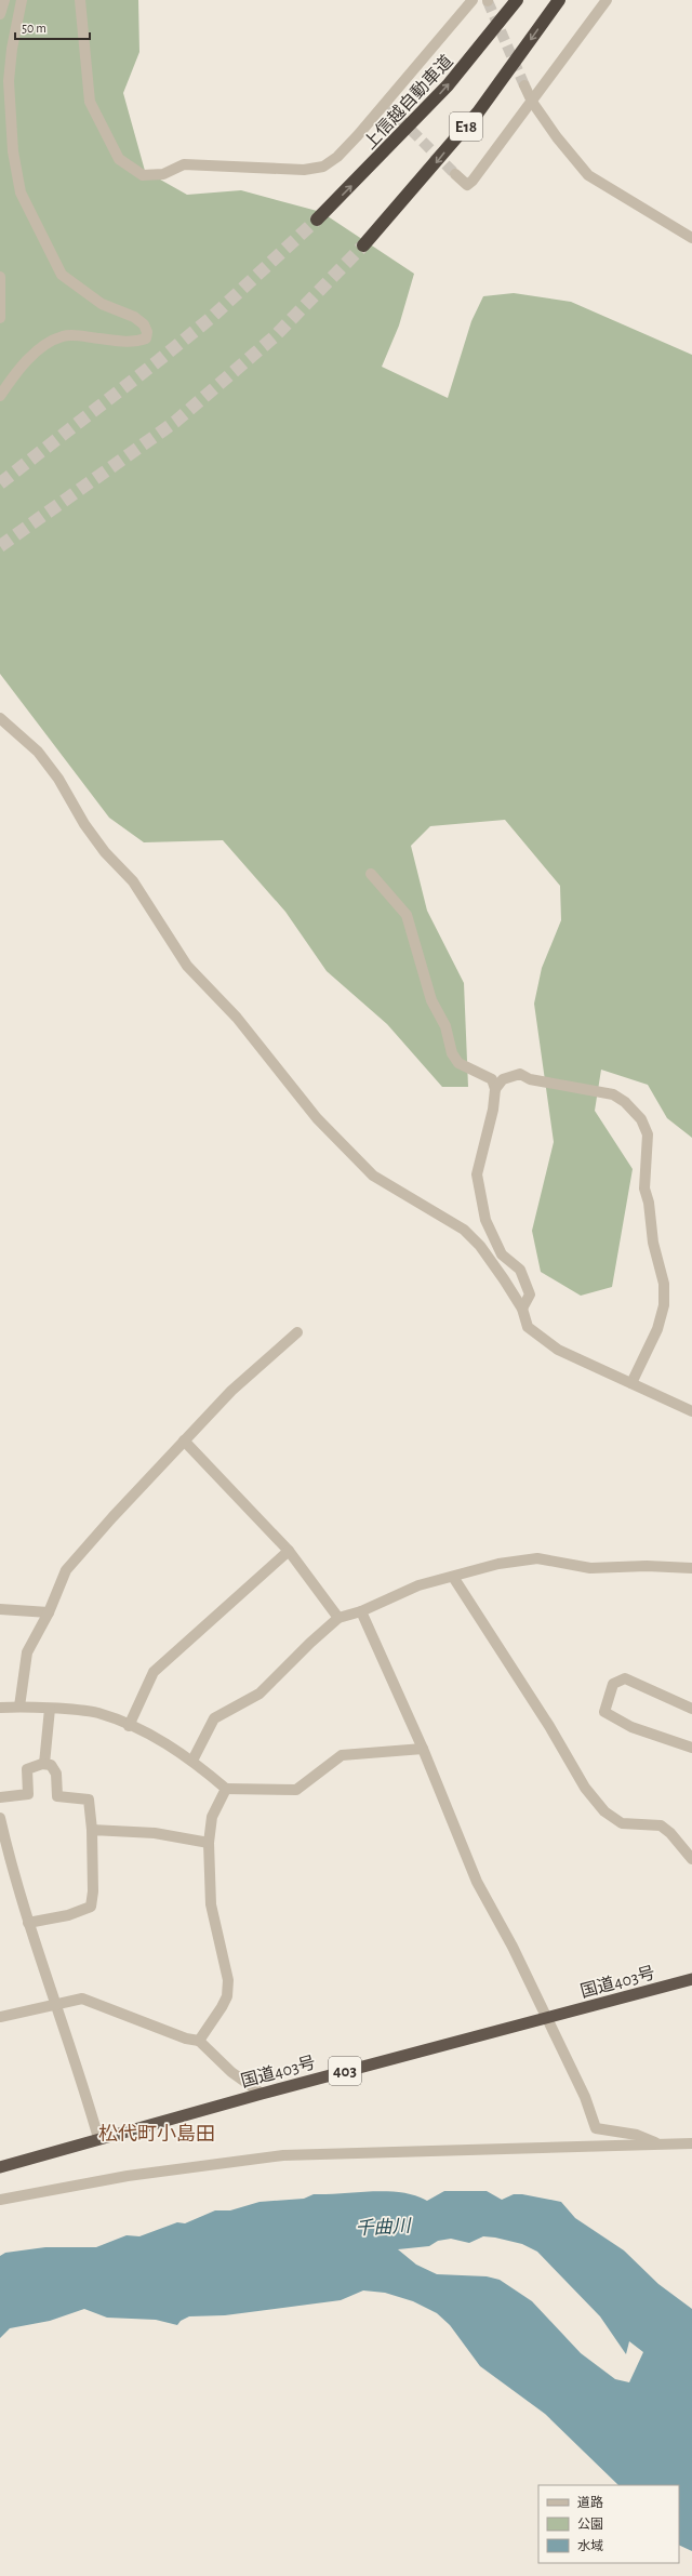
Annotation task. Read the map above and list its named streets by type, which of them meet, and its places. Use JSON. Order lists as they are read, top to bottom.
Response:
{
  "streets": {
    "highway": [
      "上信越自動車道",
      "E18",
      "国道403号",
      "403"
    ]
  },
  "districts": ["松代町小島田"],
  "water": ["千曲川"],
  "legend": ["道路", "公園", "水域"],
  "scale_bar": "50 m"
}
